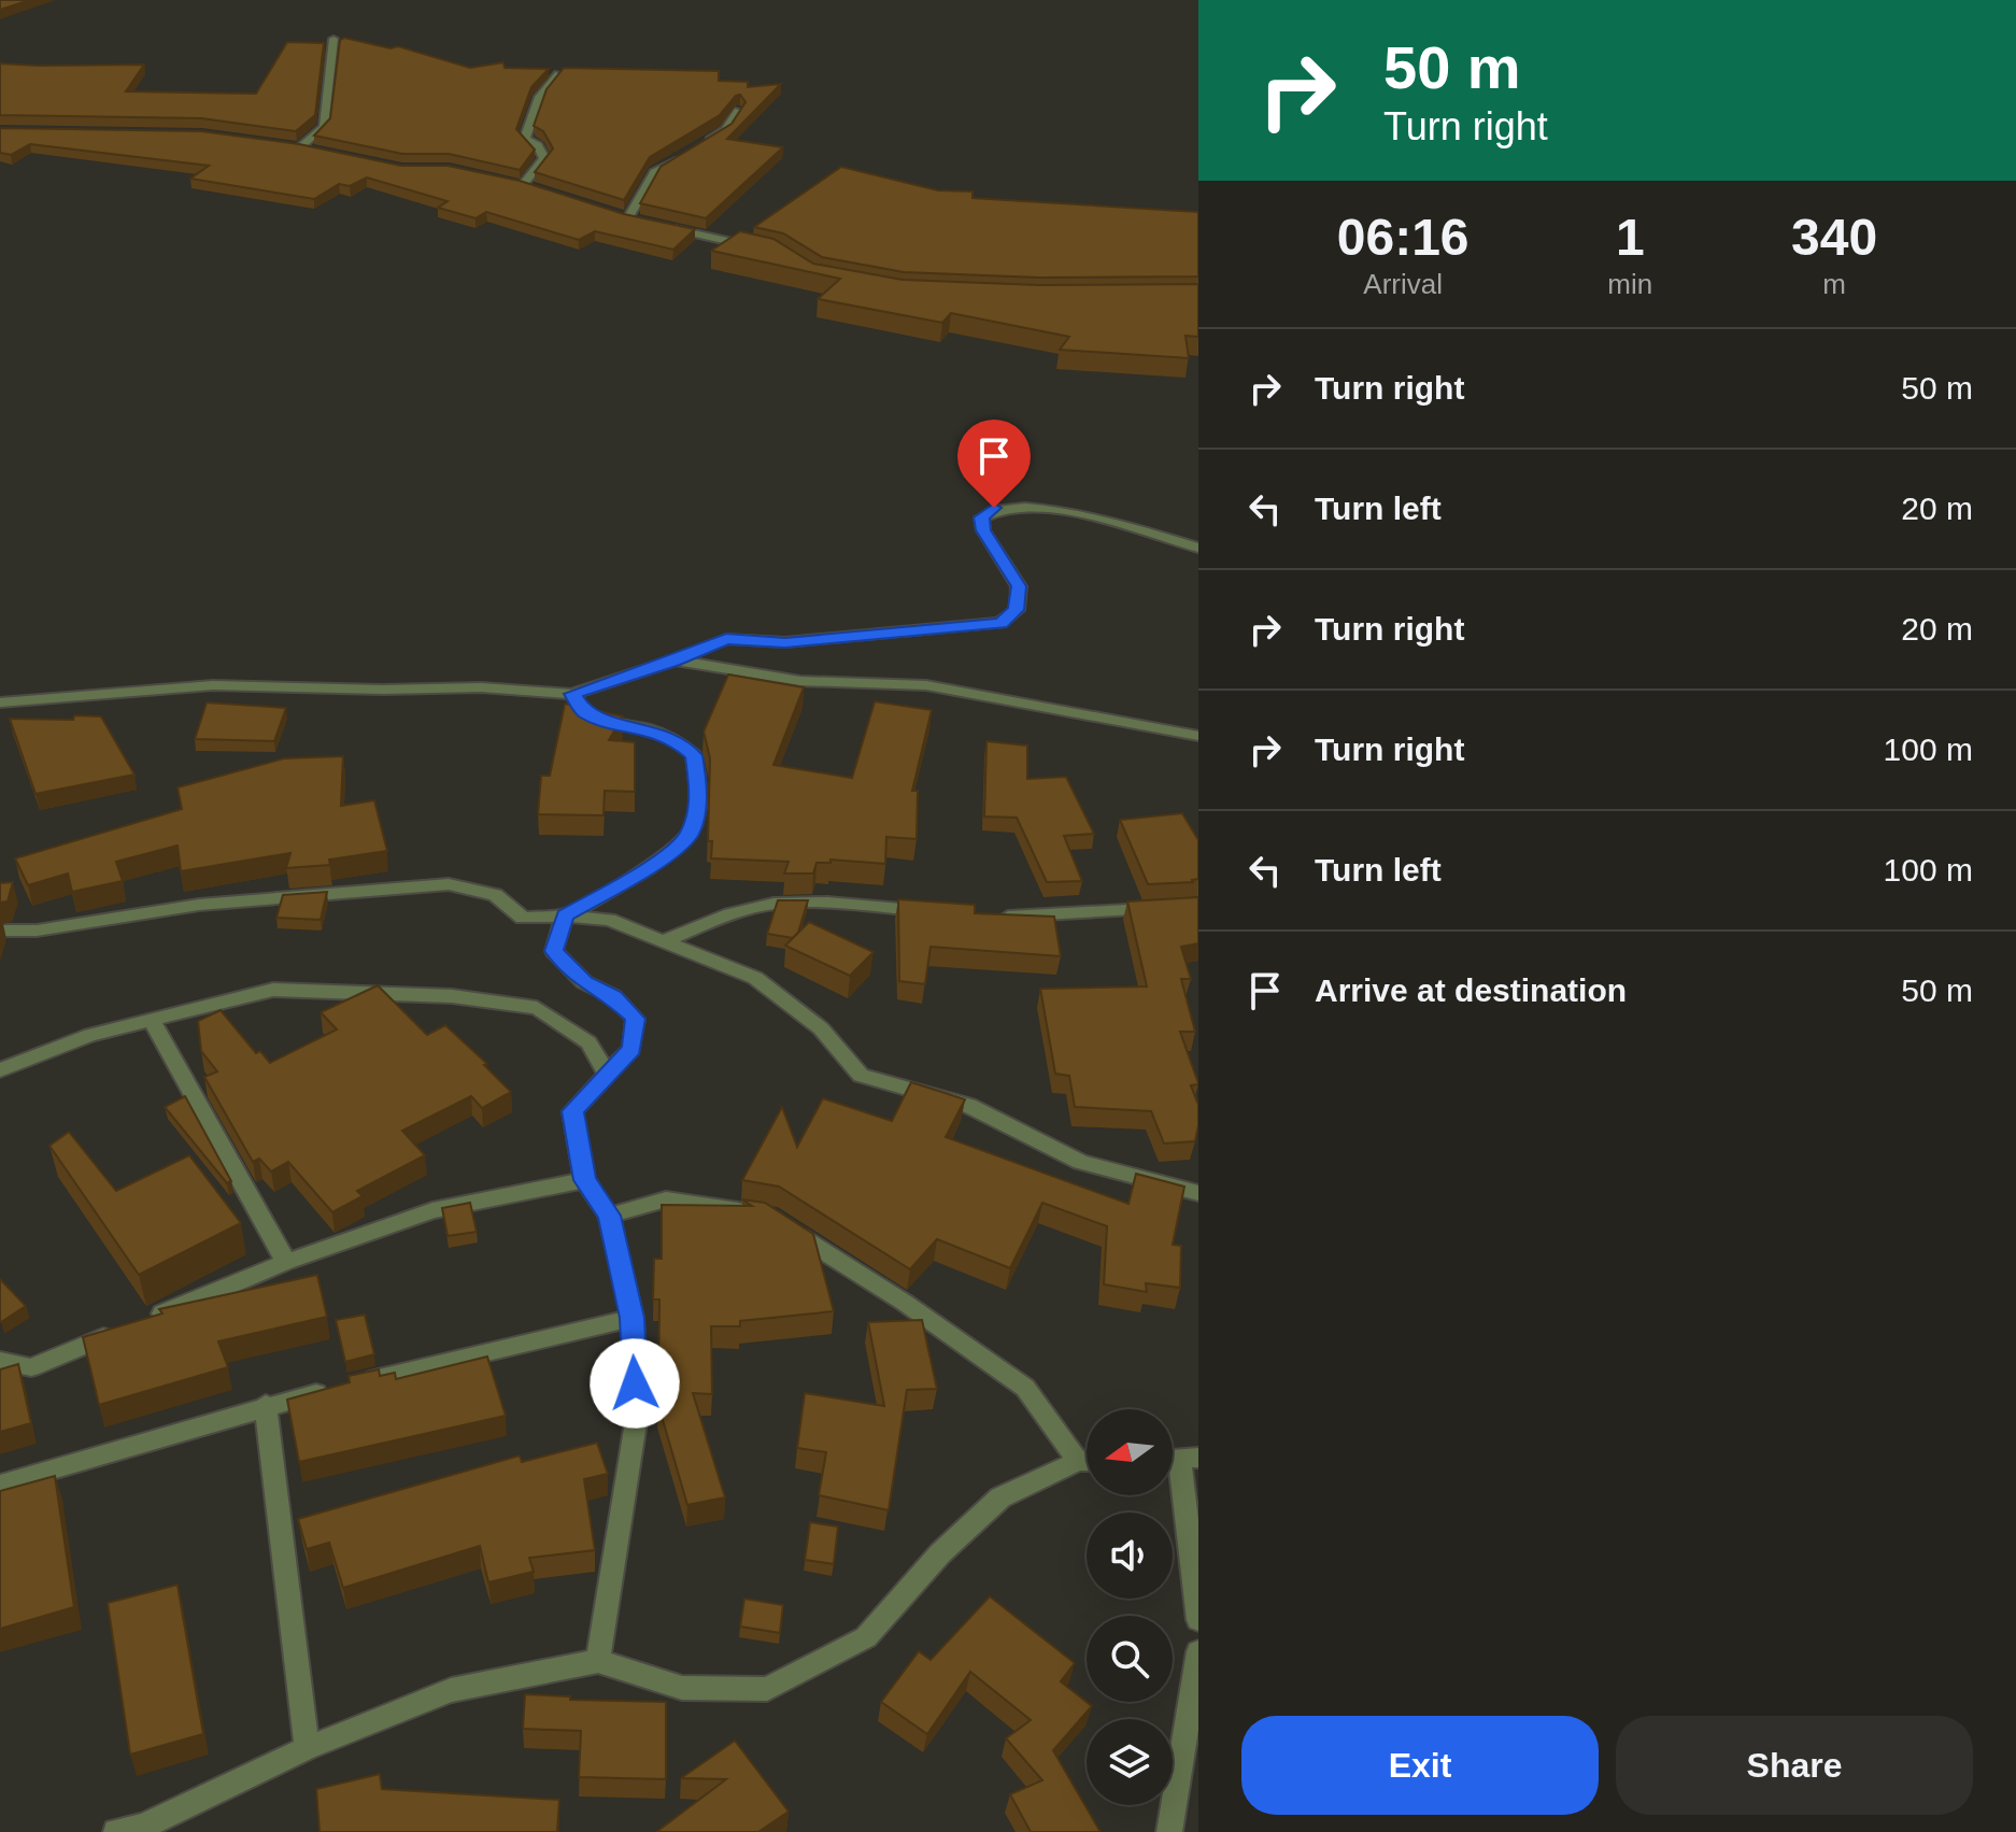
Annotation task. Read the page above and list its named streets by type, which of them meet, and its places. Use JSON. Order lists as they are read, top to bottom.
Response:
{
  "north": "left",
  "page": {
    "turn": ["50 m", "Turn right"],
    "eta": [
      "06:16",
      "Arrival",
      "1",
      "min",
      "340",
      "m"
    ],
    "list": [
      {
        "name": "Turn right",
        "value": "50 m"
      },
      {
        "name": "Turn left",
        "value": "20 m"
      },
      {
        "name": "Turn right",
        "value": "20 m"
      },
      {
        "name": "Turn right",
        "value": "100 m"
      },
      {
        "name": "Turn left",
        "value": "100 m"
      },
      {
        "name": "Arrive at destination",
        "value": "50 m"
      }
    ],
    "buttons": ["Exit", "Share"]
  }
}
